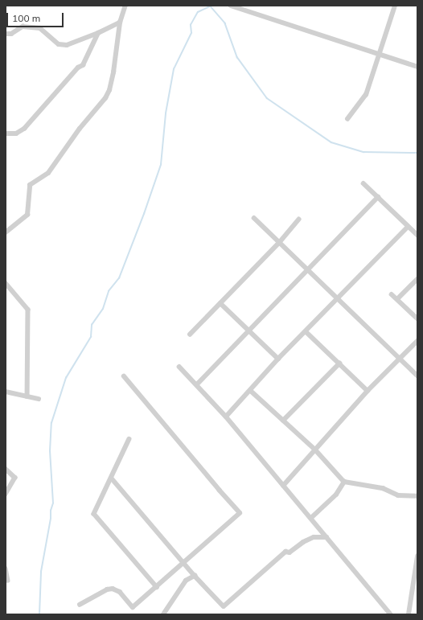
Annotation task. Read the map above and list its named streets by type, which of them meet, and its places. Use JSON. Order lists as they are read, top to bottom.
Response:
{
  "scale_bar": "100 m"
}
